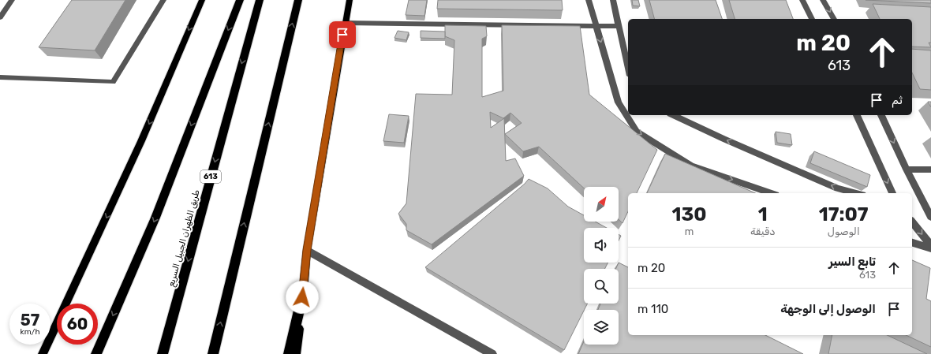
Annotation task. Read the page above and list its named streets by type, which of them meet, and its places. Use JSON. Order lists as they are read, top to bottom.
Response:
{
  "streets": {
    "highway": ["613", "طريق الظهران الجبيل السريع"]
  },
  "north": "top right",
  "page": {
    "turn": ["20 m", "613"],
    "then": "ثم",
    "eta": [
      "17:07",
      "الوصول",
      "1",
      "دقيقة",
      "130",
      "m"
    ],
    "list": [
      {
        "name": "تابع السير",
        "note": "613",
        "value": "20 m"
      },
      {
        "name": "الوصول إلى الوجهة",
        "value": "110 m"
      }
    ],
    "speed": "57 km/h",
    "limit": "60"
  }
}
